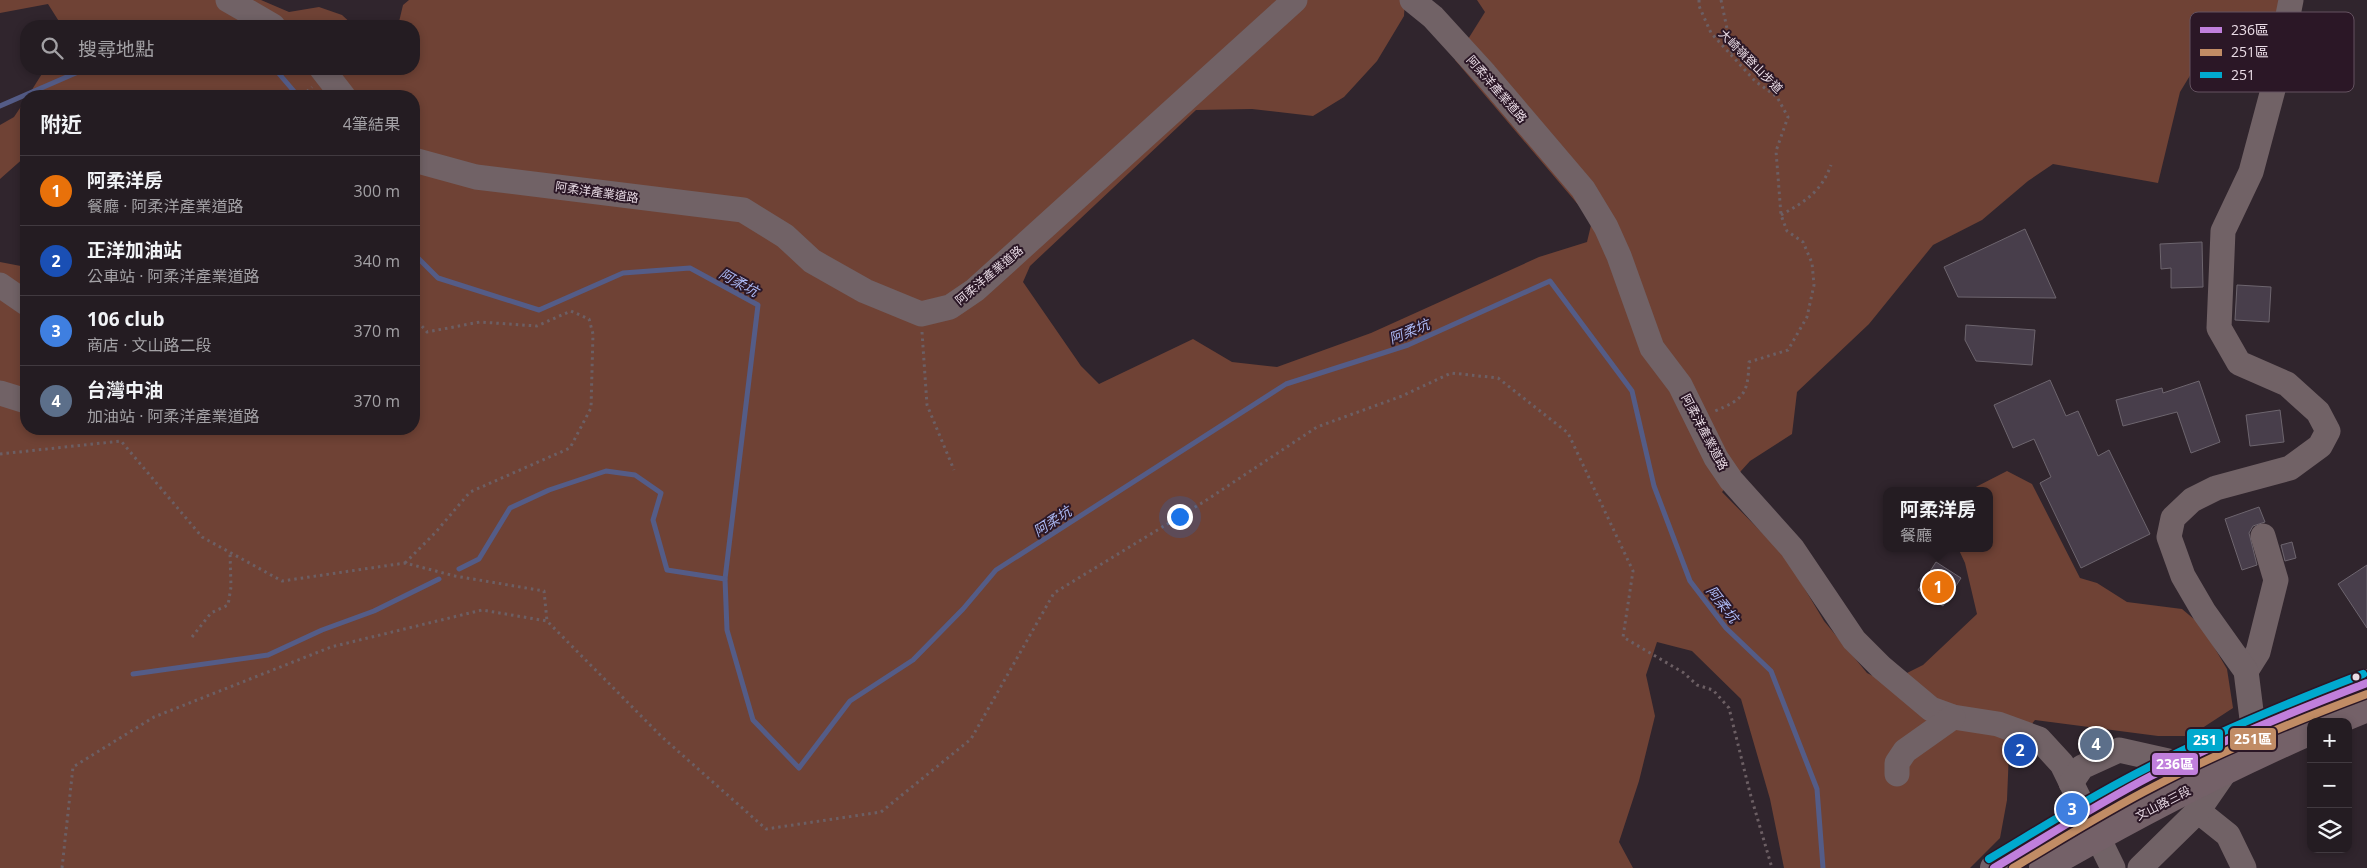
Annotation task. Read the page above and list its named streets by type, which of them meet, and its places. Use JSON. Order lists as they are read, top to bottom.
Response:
{
  "streets": {
    "main road": ["文山路三段"],
    "street": ["阿柔洋產業道路"],
    "path": ["大崎嶺登山步道"]
  },
  "crossings": [
    ["大崎嶺登山步道", "阿柔洋產業道路"],
    ["阿柔洋產業道路", "文山路三段"]
  ],
  "water": ["阿柔坑"],
  "lines": ["transit line 251", "transit line 236區", "transit line 251區"],
  "legend": ["236區", "251區", "251"],
  "page": {
    "search": "搜尋地點",
    "heading": ["附近", "4筆結果"],
    "list": [
      {
        "mark": "1",
        "name": "阿柔洋房",
        "note": "餐廳 · 阿柔洋產業道路",
        "value": "300 m"
      },
      {
        "mark": "2",
        "name": "正洋加油站",
        "note": "公車站 · 阿柔洋產業道路",
        "value": "340 m"
      },
      {
        "mark": "3",
        "name": "106 club",
        "note": "商店 · 文山路二段",
        "value": "370 m"
      },
      {
        "mark": "4",
        "name": "台灣中油",
        "note": "加油站 · 阿柔洋產業道路",
        "value": "370 m"
      }
    ],
    "popup": ["阿柔洋房", "餐廳"],
    "pins": [
      "1",
      "4",
      "2",
      "3"
    ],
    "map_buttons": ["+", "−"]
  }
}
